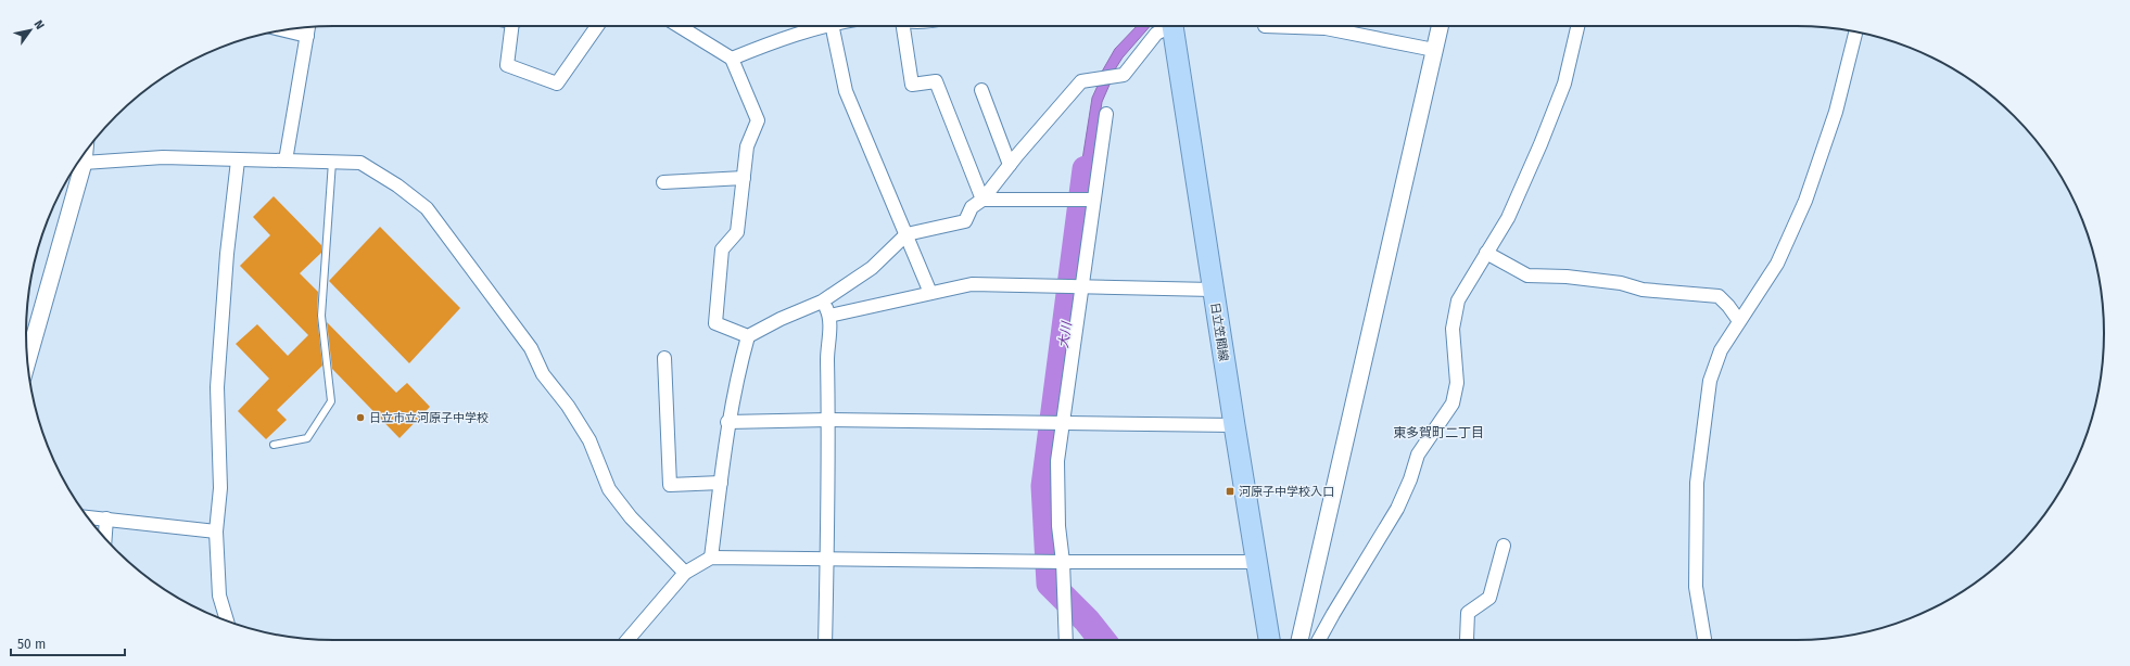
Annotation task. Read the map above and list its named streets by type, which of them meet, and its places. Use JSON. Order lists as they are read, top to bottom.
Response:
{
  "streets": {
    "main road": ["日立笠間線"]
  },
  "districts": ["東多賀町二丁目"],
  "water": ["大川"],
  "places": {
    "other": ["日立市立河原子中学校"],
    "transit": ["河原子中学校入口"]
  },
  "scale_bar": "50 m",
  "north": "top right"
}
